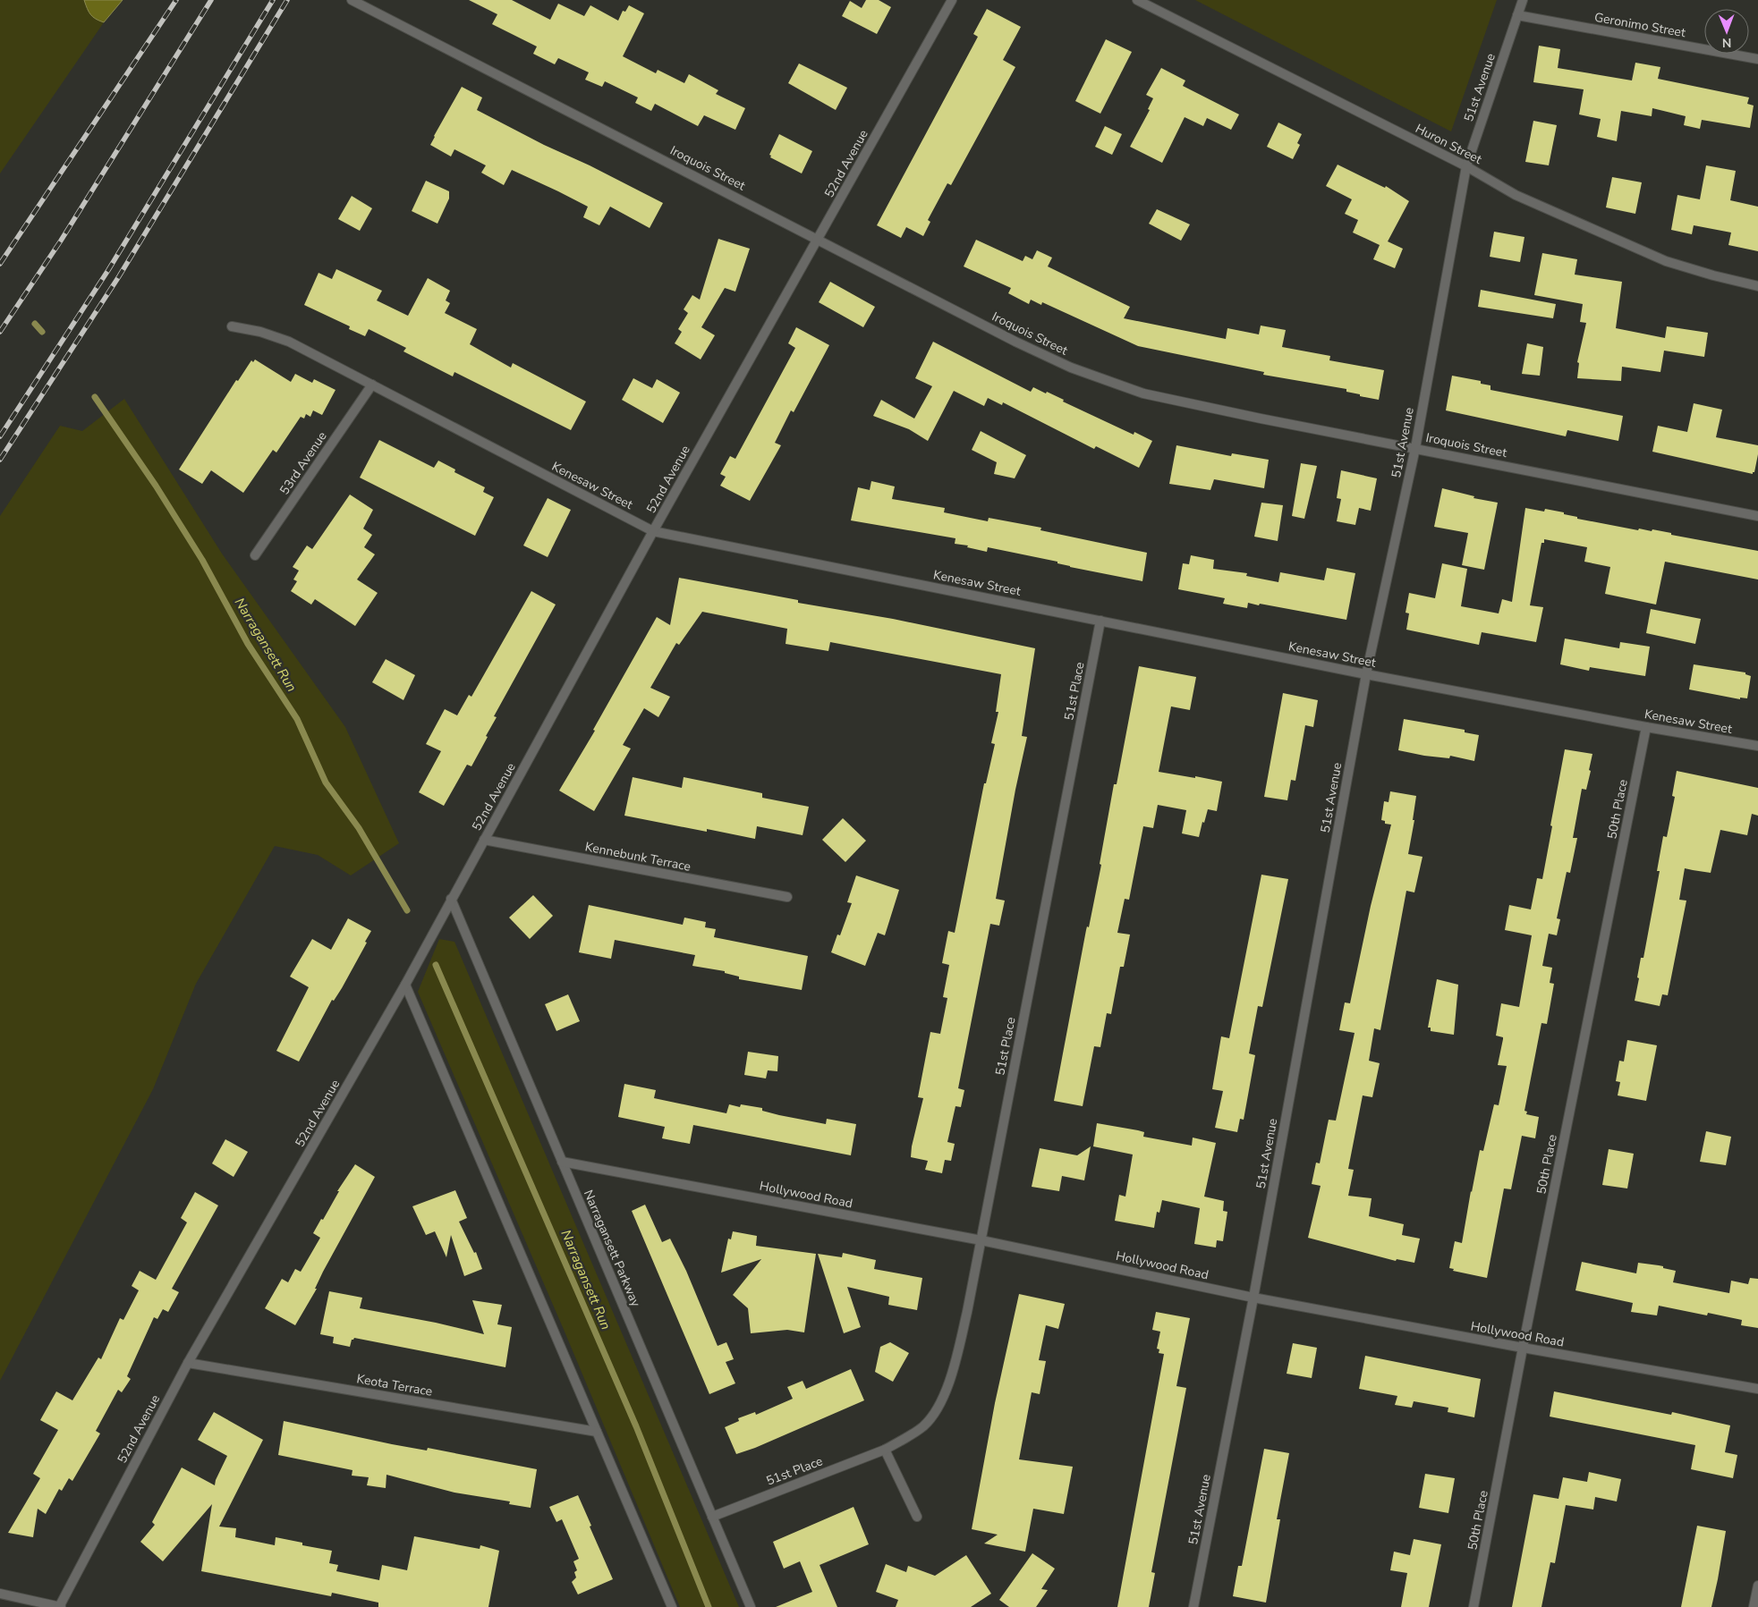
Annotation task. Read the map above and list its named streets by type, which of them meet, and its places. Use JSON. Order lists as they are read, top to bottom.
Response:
{
  "streets": {
    "street": [
      "Geronimo Street",
      "51st Avenue",
      "Huron Street",
      "52nd Avenue",
      "Iroquois Street",
      "53rd Avenue",
      "Kenesaw Street",
      "51st Place",
      "50th Place",
      "Kennebunk Terrace",
      "Hollywood Road",
      "Narragansett Parkway",
      "Keota Terrace"
    ]
  },
  "crossings": [
    ["Geronimo Street", "51st Avenue"],
    ["51st Avenue", "Huron Street"],
    ["51st Avenue", "Iroquois Street"],
    ["51st Avenue", "Kenesaw Street"],
    ["51st Avenue", "Hollywood Road"],
    ["52nd Avenue", "Iroquois Street"],
    ["52nd Avenue", "Kenesaw Street"],
    ["52nd Avenue", "Kennebunk Terrace"],
    ["52nd Avenue", "Narragansett Parkway"],
    ["52nd Avenue", "Keota Terrace"],
    ["53rd Avenue", "Kenesaw Street"],
    ["Kenesaw Street", "51st Place"],
    ["Kenesaw Street", "50th Place"],
    ["51st Place", "Hollywood Road"],
    ["51st Place", "Narragansett Parkway"],
    ["50th Place", "Hollywood Road"],
    ["Hollywood Road", "Narragansett Parkway"]
  ],
  "water": ["Narragansett Run"],
  "north": "bottom"
}
